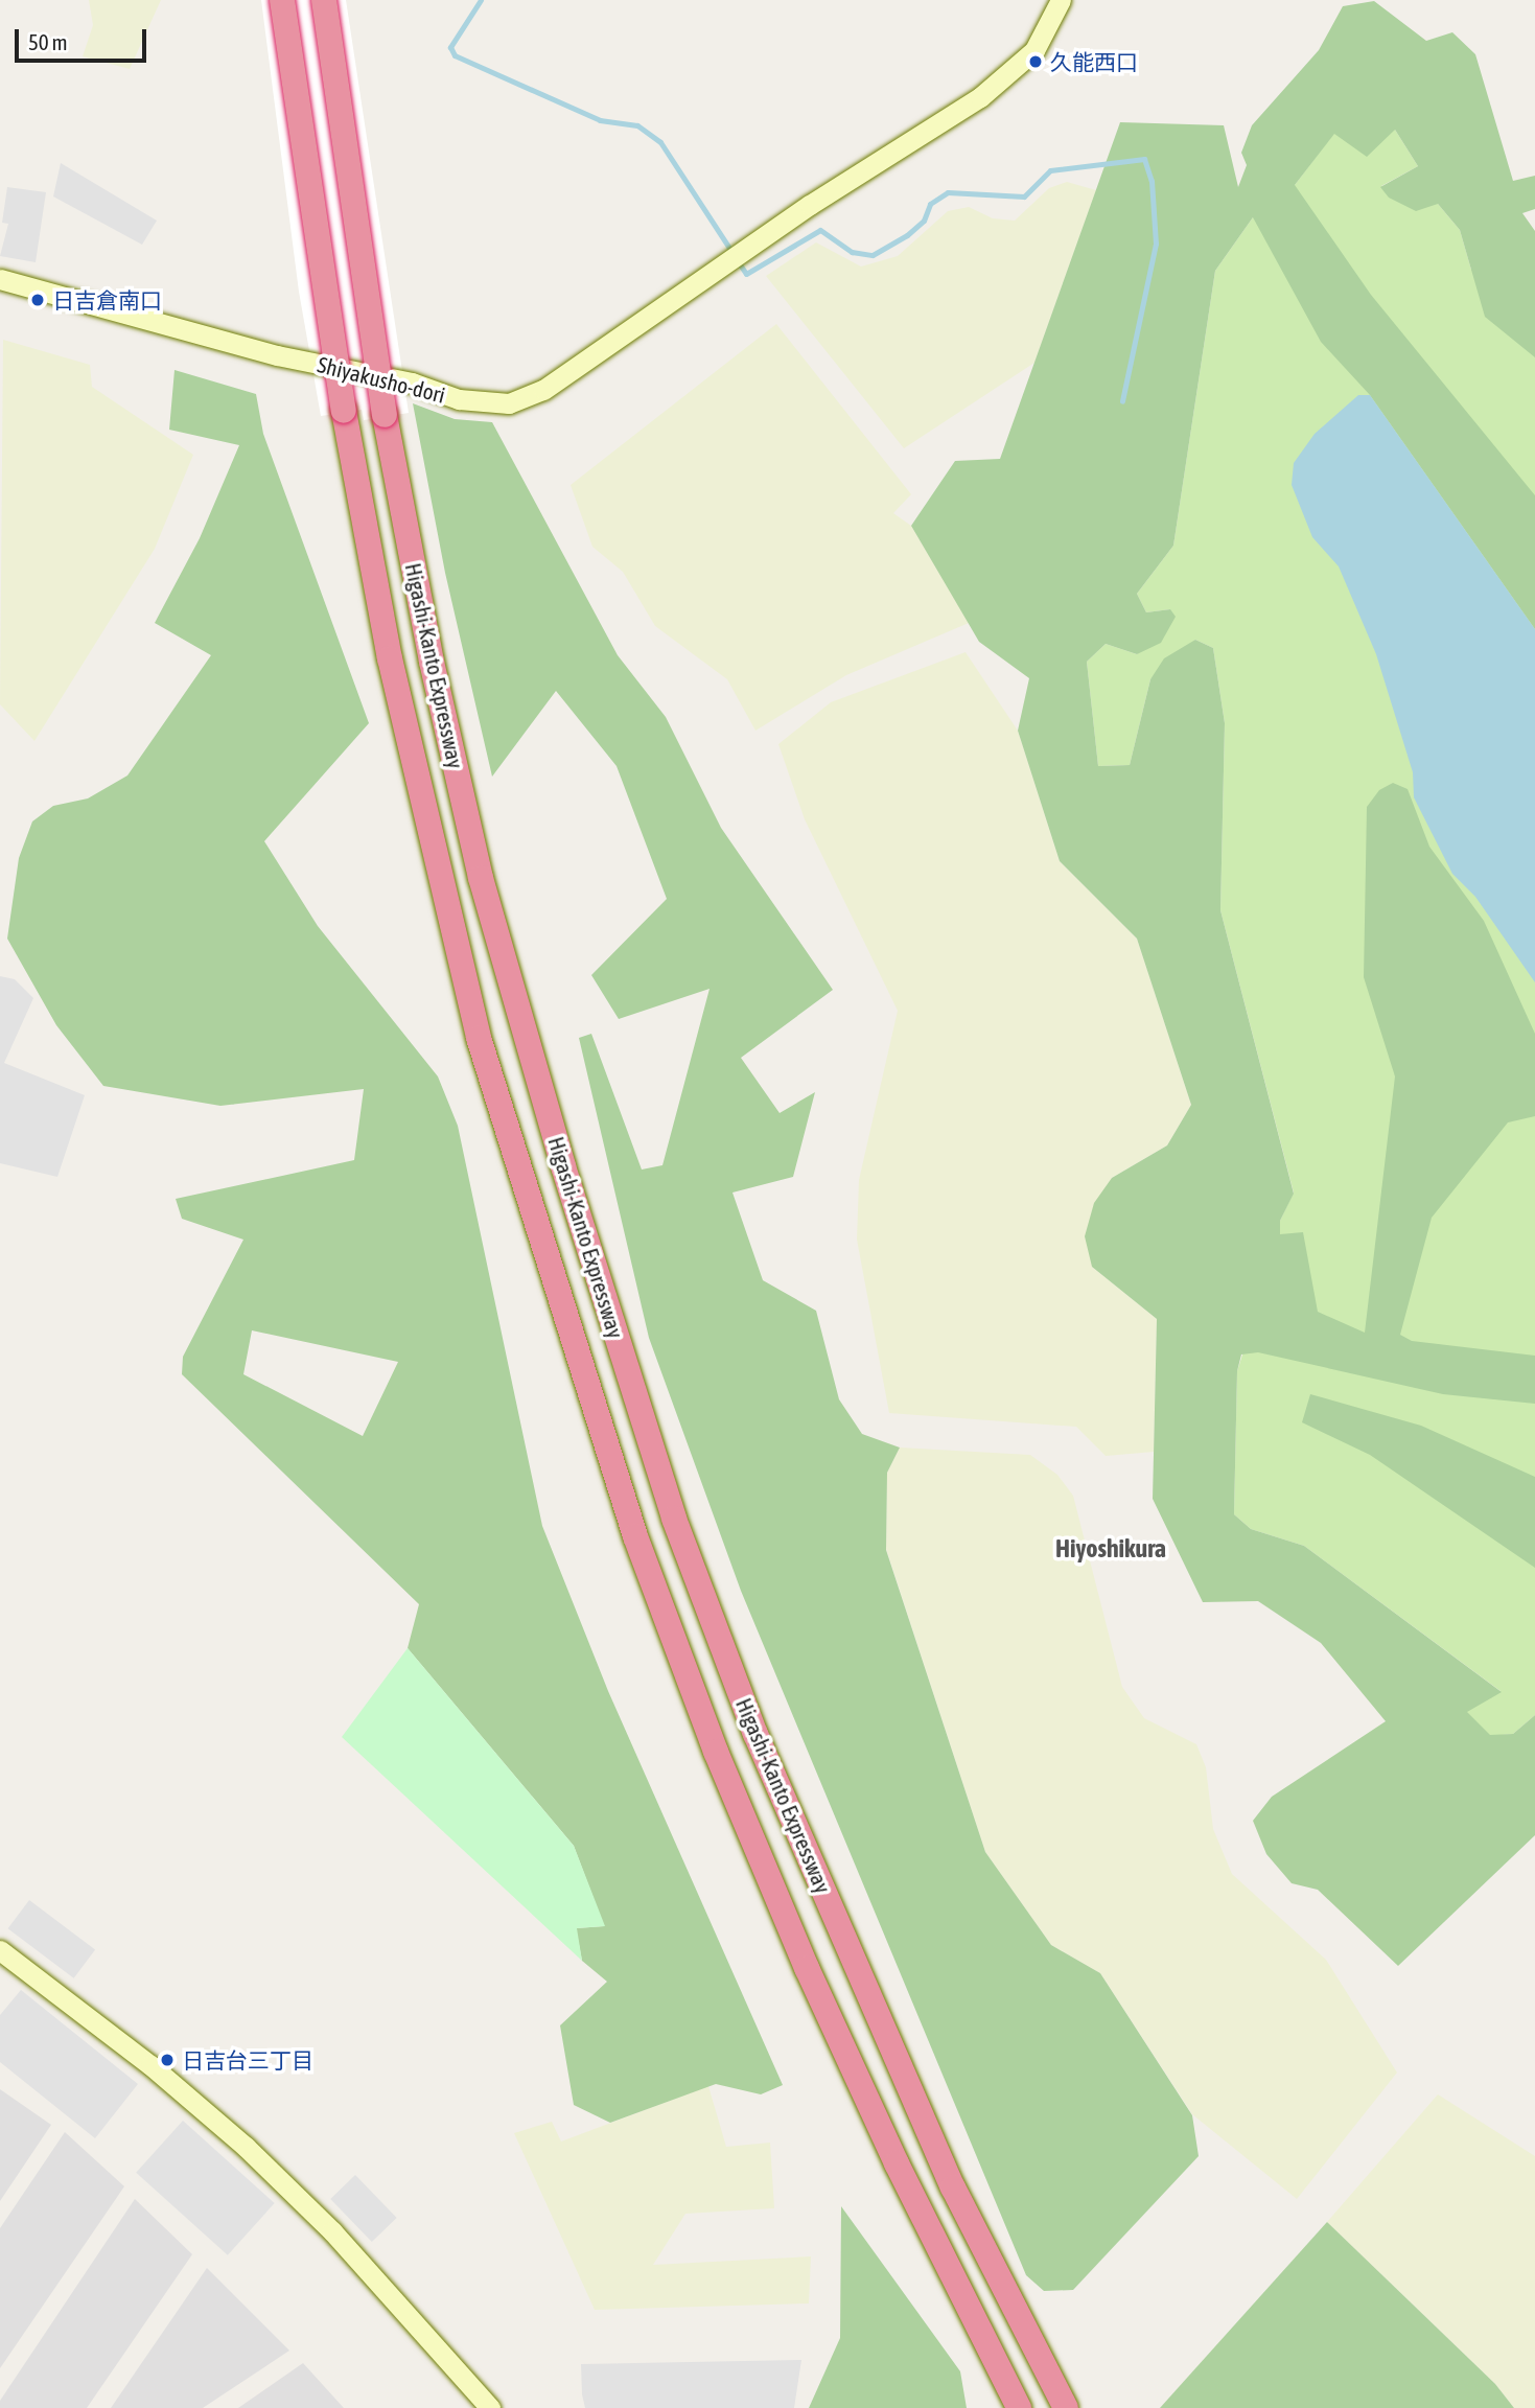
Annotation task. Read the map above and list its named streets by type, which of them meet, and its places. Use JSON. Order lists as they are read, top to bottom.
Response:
{
  "streets": {
    "highway": ["Higashi-Kanto Expressway"],
    "street": ["Shiyakusho-dori"]
  },
  "districts": ["Hiyoshikura"],
  "places": ["久能西口", "日吉倉南口", "日吉台三丁目"],
  "scale_bar": "50 m"
}
